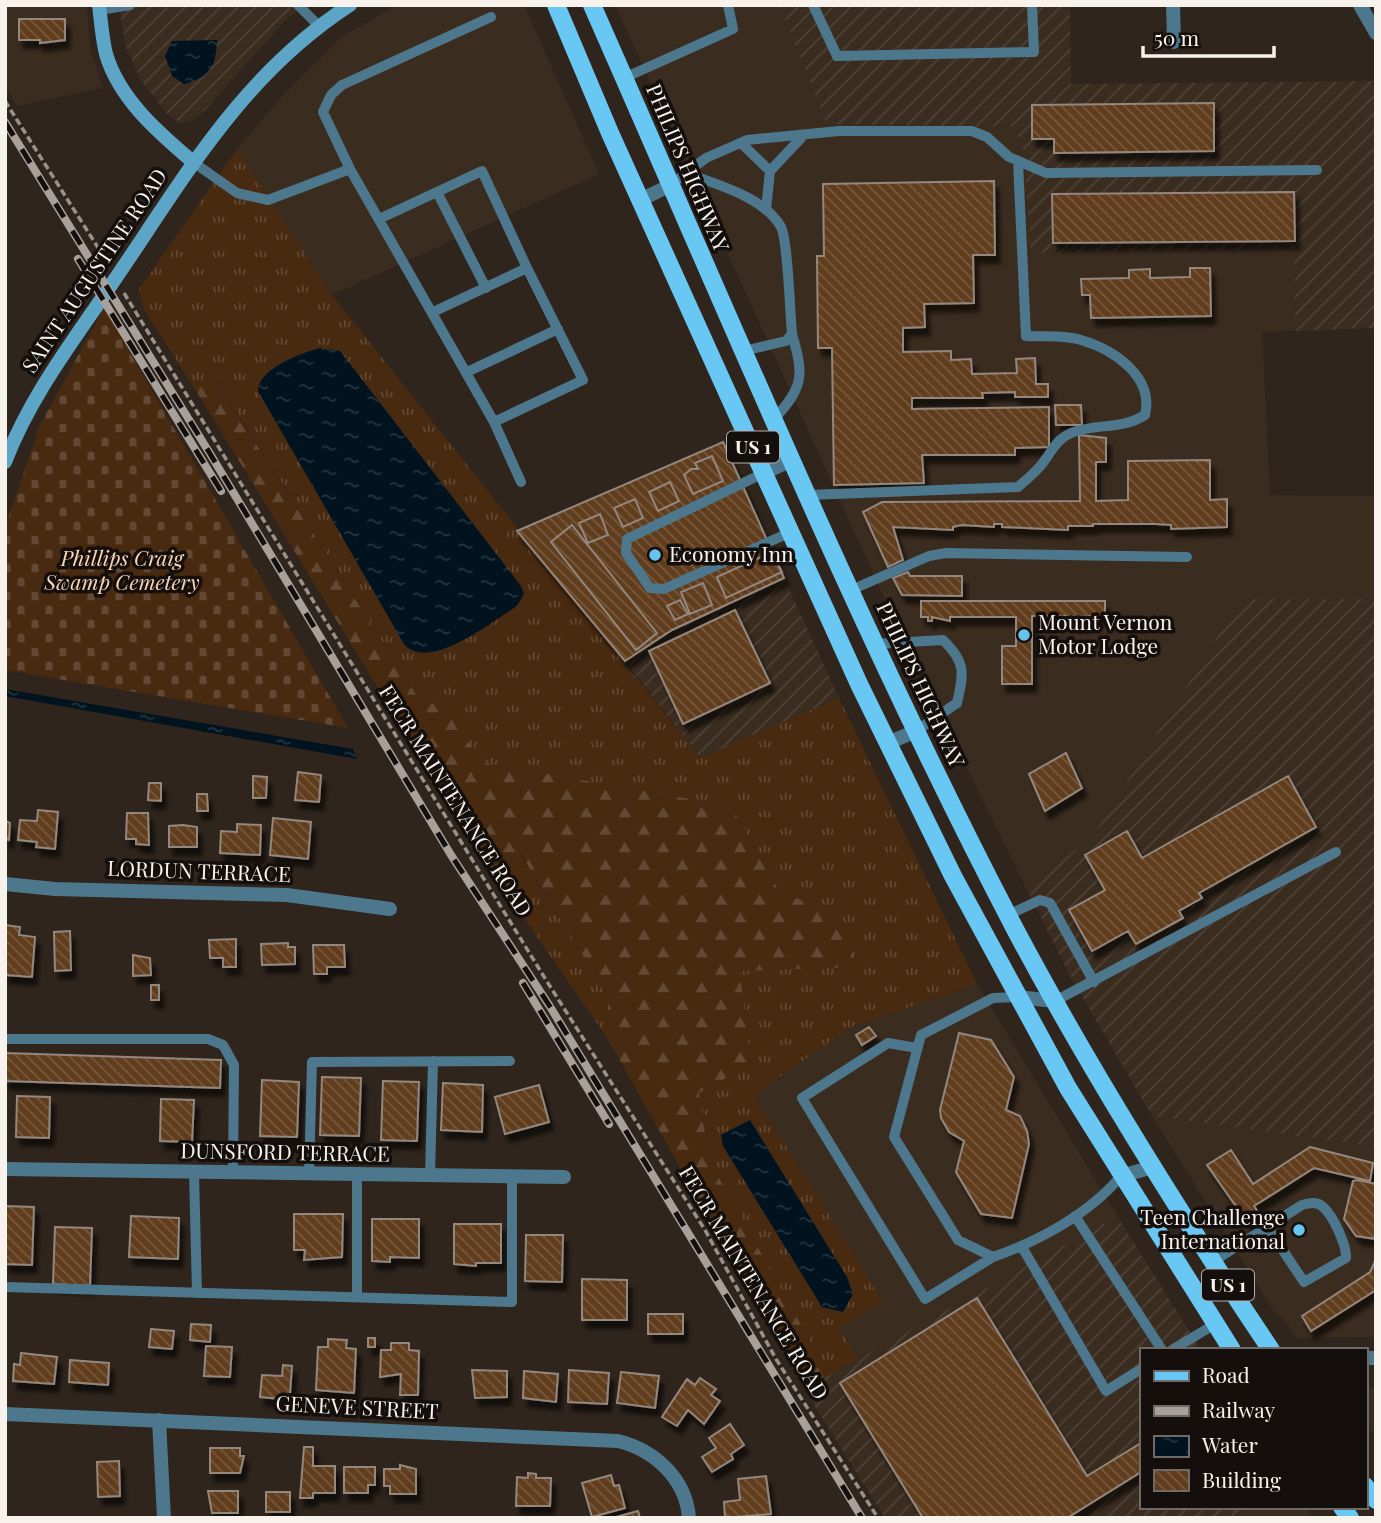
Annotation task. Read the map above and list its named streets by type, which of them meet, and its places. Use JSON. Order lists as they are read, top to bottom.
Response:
{
  "streets": {
    "main road": ["PHILIPS HIGHWAY", "SAINT AUGUSTINE ROAD", "US 1"],
    "street": ["LORDUN TERRACE", "DUNSFORD TERRACE", "GENEVE STREET"],
    "path": ["FECR MAINTENANCE ROAD"]
  },
  "crossings": [
    ["SAINT AUGUSTINE ROAD", "FECR MAINTENANCE ROAD"]
  ],
  "parks": ["Phillips Craig Swamp Cemetery"],
  "places": ["Economy Inn", "Mount Vernon Motor Lodge", "Teen Challenge International"],
  "legend": [
    "Road",
    "Railway",
    "Water",
    "Building"
  ],
  "scale_bar": "50 m"
}
